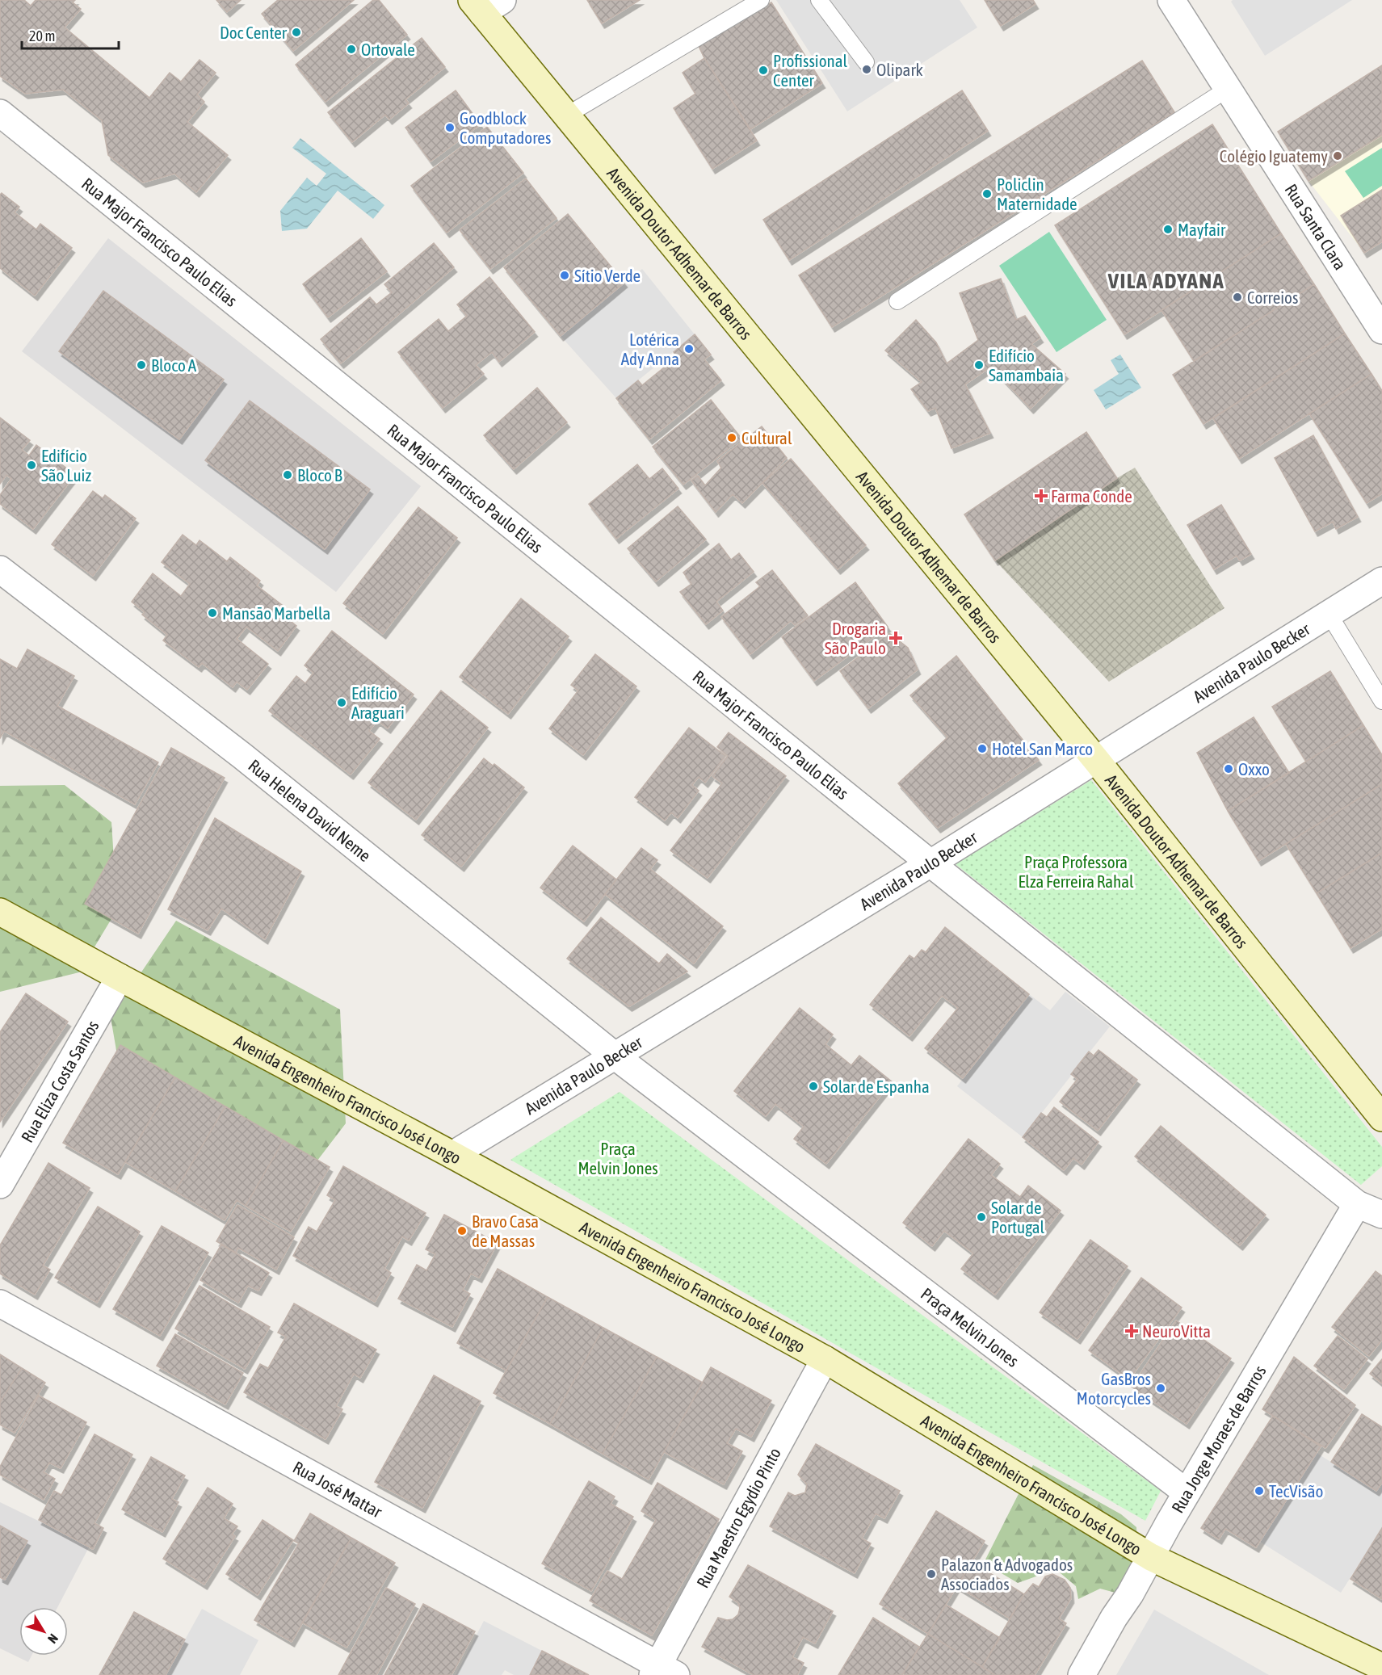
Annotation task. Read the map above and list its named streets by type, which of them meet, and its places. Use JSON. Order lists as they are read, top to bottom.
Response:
{
  "streets": {
    "street": [
      "Rua Santa Clara",
      "Rua Major Francisco Paulo Elias",
      "Avenida Doutor Adhemar de Barros",
      "Avenida Paulo Becker",
      "Rua Helena David Neme",
      "Rua Eliza Costa Santos",
      "Avenida Engenheiro Francisco José Longo",
      "Praça Melvin Jones",
      "Rua Jorge Moraes de Barros",
      "Rua José Mattar",
      "Rua Maestro Egydio Pinto"
    ]
  },
  "crossings": [
    ["Rua Major Francisco Paulo Elias", "Avenida Paulo Becker"],
    ["Avenida Doutor Adhemar de Barros", "Avenida Paulo Becker"],
    ["Avenida Paulo Becker", "Rua Helena David Neme"],
    ["Avenida Paulo Becker", "Avenida Engenheiro Francisco José Longo"],
    ["Avenida Paulo Becker", "Praça Melvin Jones"],
    ["Rua Helena David Neme", "Praça Melvin Jones"],
    ["Rua Eliza Costa Santos", "Avenida Engenheiro Francisco José Longo"],
    ["Avenida Engenheiro Francisco José Longo", "Rua Jorge Moraes de Barros"],
    ["Avenida Engenheiro Francisco José Longo", "Rua Maestro Egydio Pinto"],
    ["Praça Melvin Jones", "Rua Jorge Moraes de Barros"],
    ["Rua José Mattar", "Rua Maestro Egydio Pinto"]
  ],
  "districts": ["VILA ADYANA"],
  "parks": ["Praça Professora Elza Ferreira Rahal", "Praça Melvin Jones"],
  "places": {
    "other": [
      "Doc Center",
      "Ortovale",
      "Olipark",
      "Profissional Center",
      "Goodblock Computadores",
      "Colégio Iguatemy",
      "Policlin Maternidade",
      "Mayfair",
      "Sítio Verde",
      "Correios",
      "Lotérica Ady Anna",
      "Bloco A",
      "Edifício Samambaia",
      "Cultural",
      "Edifício São Luiz",
      "Bloco B",
      "Mansāo Marbella",
      "Edifício Araguari",
      "Hotel San Marco",
      "Oxxo",
      "Solar de Espanha",
      "Solar de Portugal",
      "Bravo Casa de Massas",
      "GasBros Motorcycles",
      "TecVisão",
      "Palazon & Advogados Associados"
    ],
    "health": ["Farma Conde", "Drogaria São Paulo", "NeuroVitta"]
  },
  "scale_bar": "20 m",
  "north": "bottom right"
}
